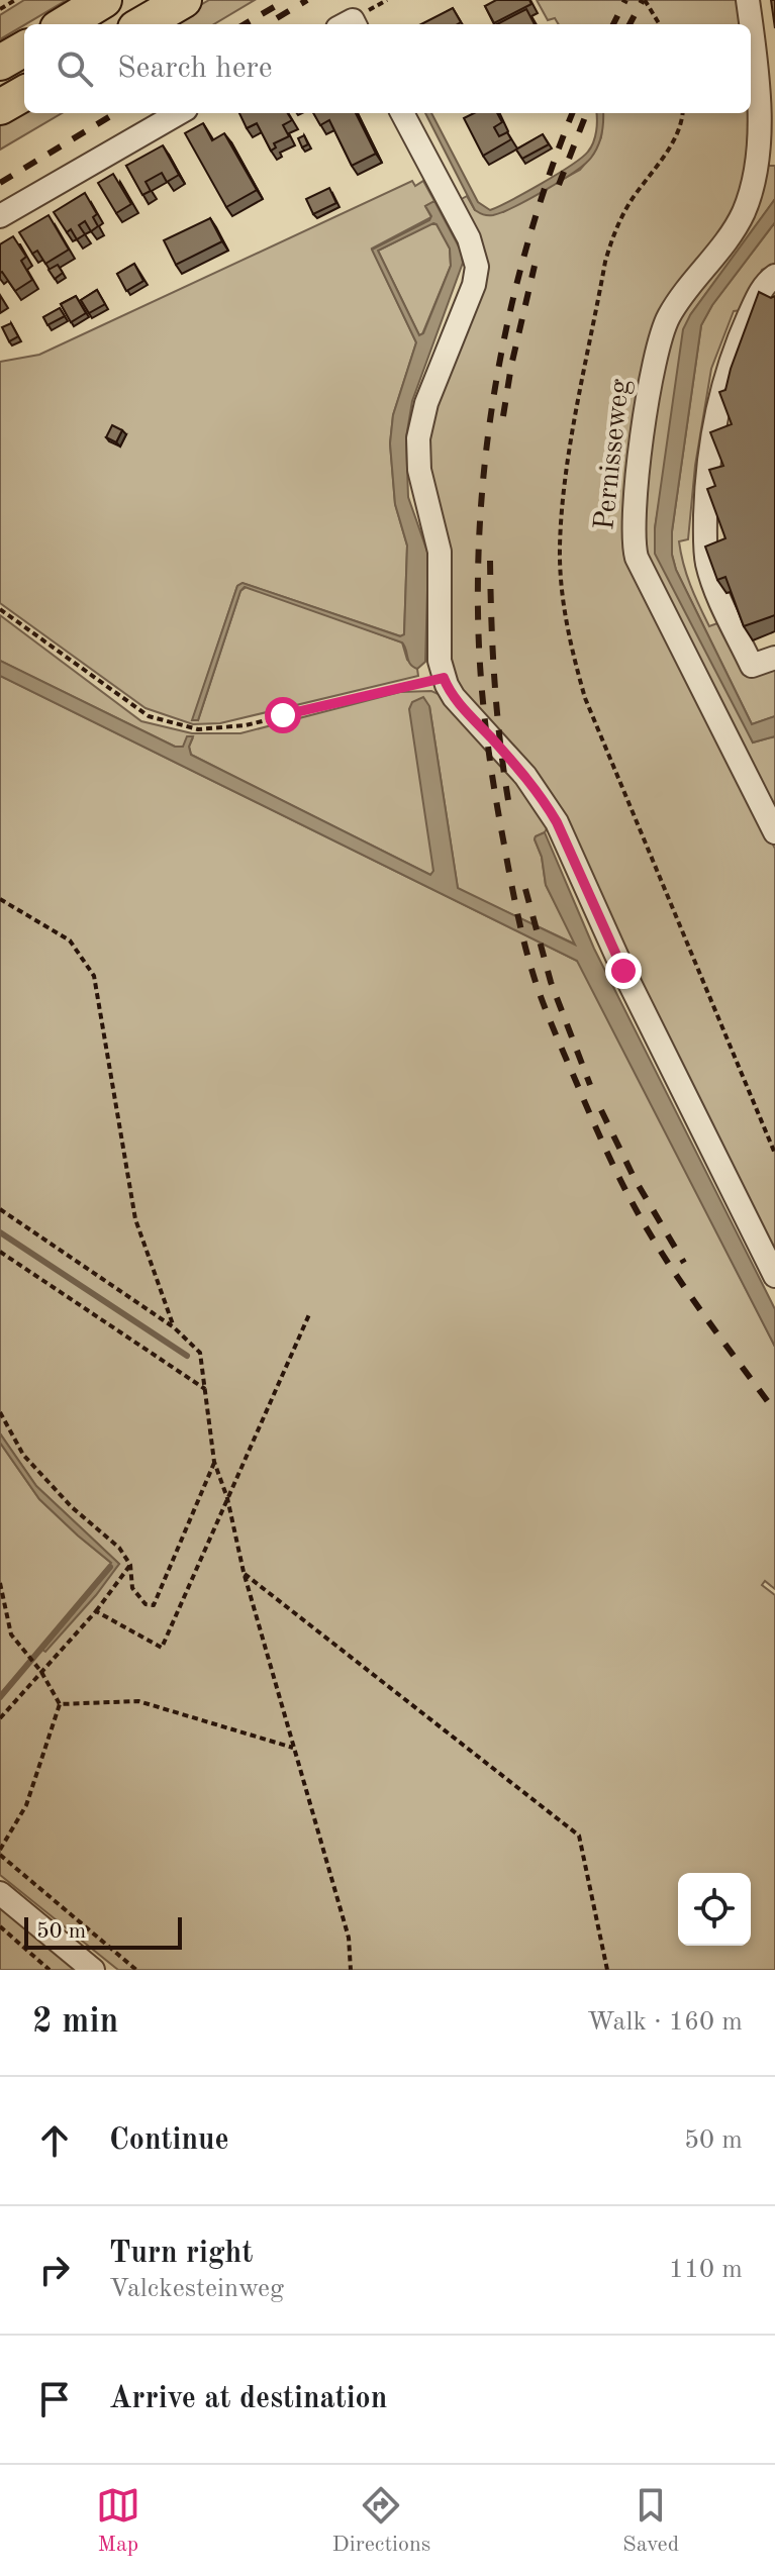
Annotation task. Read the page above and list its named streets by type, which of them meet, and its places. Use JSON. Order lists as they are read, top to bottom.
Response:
{
  "streets": {
    "street": ["Pernisseweg"]
  },
  "scale_bar": "50 m",
  "page": {
    "search": "Search here",
    "scale": "50 m",
    "heading": ["2 min", "Walk · 160 m"],
    "list": [
      ["Continue", "50 m"],
      ["Turn right", "Valckesteinweg", "110 m"],
      "Arrive at destination"
    ],
    "nav": ["Map", "Directions", "Saved"]
  }
}
